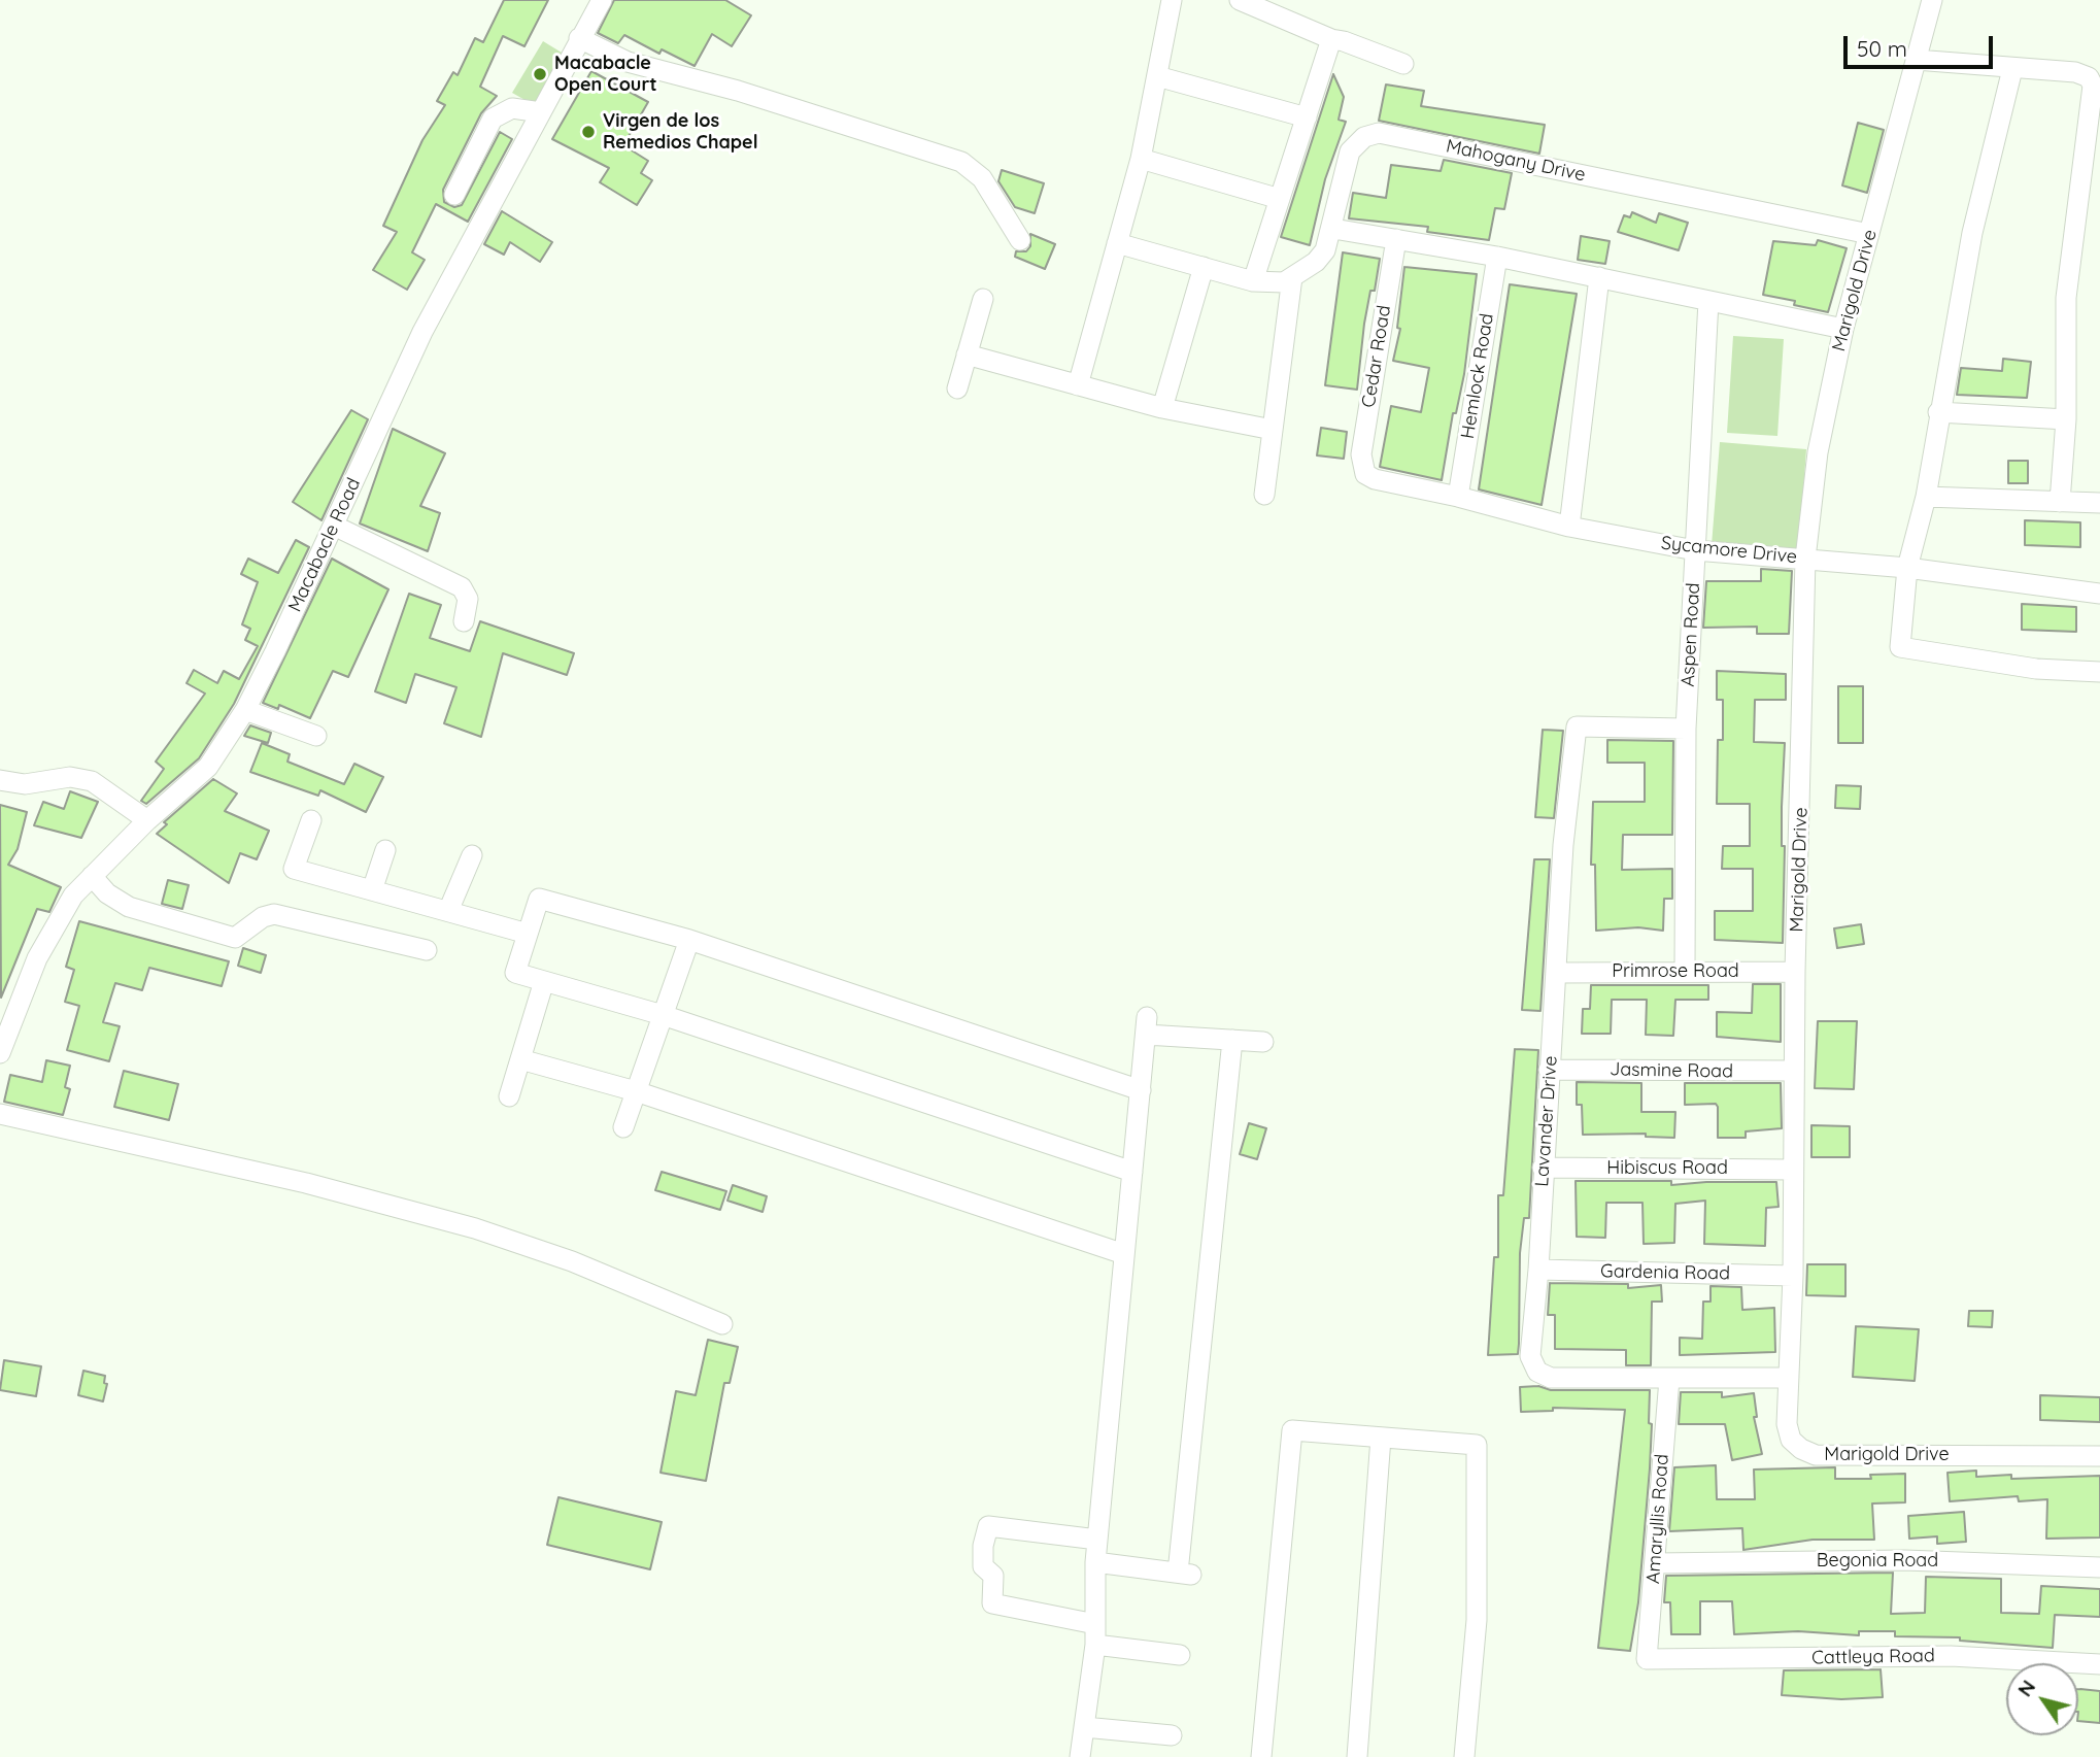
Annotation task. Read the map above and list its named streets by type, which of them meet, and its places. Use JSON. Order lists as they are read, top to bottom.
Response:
{
  "streets": {
    "street": [
      "Mahogany Drive",
      "Marigold Drive",
      "Cedar Road",
      "Hemlock Road",
      "Macabacle Road",
      "Sycamore Drive",
      "Aspen Road",
      "Primrose Road",
      "Jasmine Road",
      "Lavander Drive",
      "Hibiscus Road",
      "Gardenia Road",
      "Amaryllis Road",
      "Begonia Road",
      "Cattleya Road"
    ]
  },
  "crossings": [
    ["Mahogany Drive", "Marigold Drive"],
    ["Marigold Drive", "Sycamore Drive"],
    ["Marigold Drive", "Primrose Road"],
    ["Marigold Drive", "Jasmine Road"],
    ["Marigold Drive", "Lavander Drive"],
    ["Marigold Drive", "Hibiscus Road"],
    ["Marigold Drive", "Gardenia Road"],
    ["Cedar Road", "Sycamore Drive"],
    ["Hemlock Road", "Sycamore Drive"],
    ["Sycamore Drive", "Aspen Road"],
    ["Aspen Road", "Primrose Road"],
    ["Aspen Road", "Lavander Drive"],
    ["Primrose Road", "Lavander Drive"],
    ["Jasmine Road", "Lavander Drive"],
    ["Lavander Drive", "Hibiscus Road"],
    ["Lavander Drive", "Gardenia Road"],
    ["Lavander Drive", "Amaryllis Road"],
    ["Amaryllis Road", "Begonia Road"],
    ["Amaryllis Road", "Cattleya Road"]
  ],
  "places": ["Macabacle Open Court", "Virgen de los Remedios Chapel"],
  "scale_bar": "50 m",
  "north": "top left"
}
